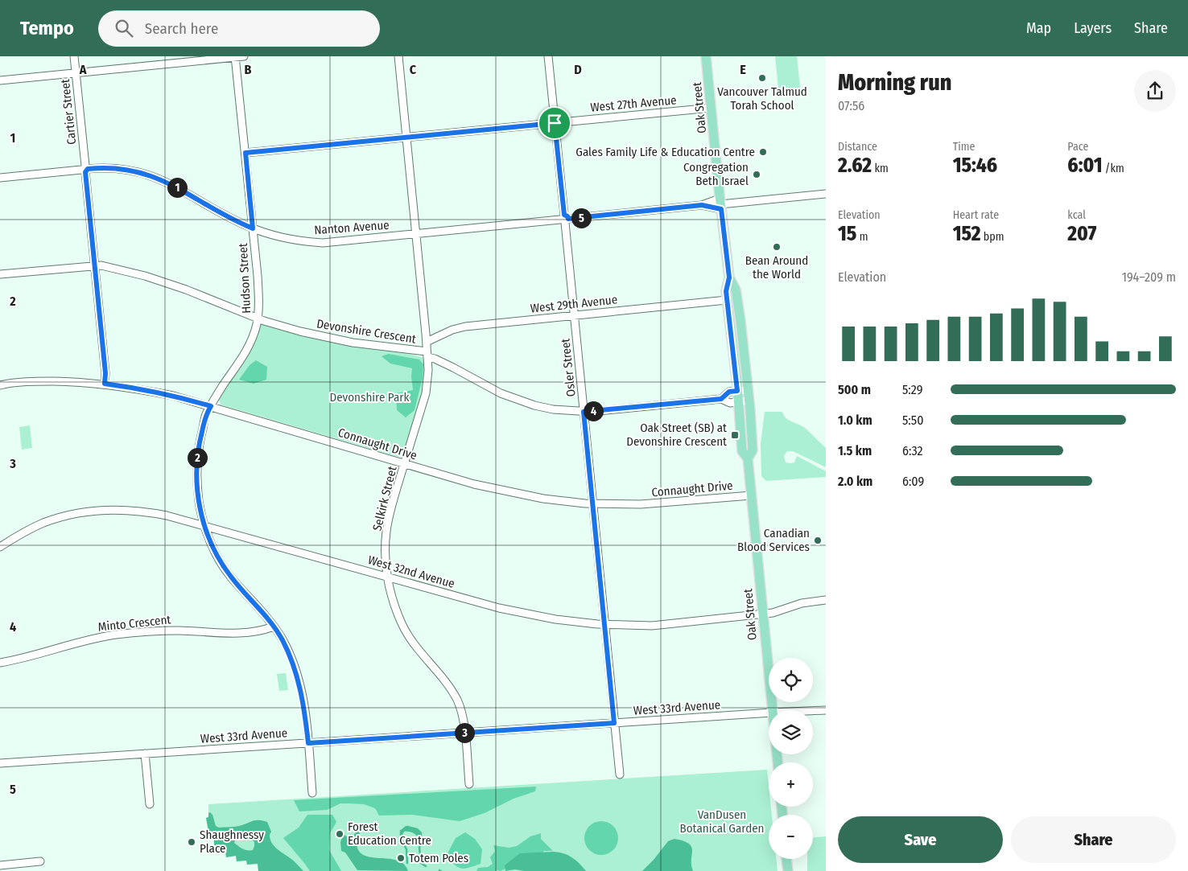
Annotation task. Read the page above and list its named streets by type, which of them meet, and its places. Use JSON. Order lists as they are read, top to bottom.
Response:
{
  "streets": {
    "main road": ["Oak Street"],
    "street": [
      "West 27th Avenue",
      "Cartier Street",
      "Nanton Avenue",
      "Hudson Street",
      "West 29th Avenue",
      "Devonshire Crescent",
      "Osler Street",
      "Connaught Drive",
      "Selkirk Street",
      "West 32nd Avenue",
      "Minto Crescent",
      "West 33rd Avenue"
    ]
  },
  "crossings": [
    ["West 27th Avenue", "Oak Street"],
    ["West 27th Avenue", "Hudson Street"],
    ["West 27th Avenue", "Osler Street"],
    ["West 27th Avenue", "Selkirk Street"],
    ["Oak Street", "Nanton Avenue"],
    ["Oak Street", "West 29th Avenue"],
    ["Oak Street", "Devonshire Crescent"],
    ["Oak Street", "Connaught Drive"],
    ["Oak Street", "West 32nd Avenue"],
    ["Cartier Street", "Nanton Avenue"],
    ["Cartier Street", "Devonshire Crescent"],
    ["Cartier Street", "Connaught Drive"],
    ["Nanton Avenue", "Hudson Street"],
    ["Nanton Avenue", "Osler Street"],
    ["Nanton Avenue", "Selkirk Street"],
    ["Hudson Street", "Devonshire Crescent"],
    ["Hudson Street", "Connaught Drive"],
    ["Hudson Street", "West 32nd Avenue"],
    ["Hudson Street", "Minto Crescent"],
    ["Hudson Street", "West 33rd Avenue"],
    ["West 29th Avenue", "Osler Street"],
    ["West 29th Avenue", "Selkirk Street"],
    ["Devonshire Crescent", "Osler Street"],
    ["Devonshire Crescent", "Selkirk Street"],
    ["Osler Street", "Connaught Drive"],
    ["Osler Street", "West 32nd Avenue"],
    ["Osler Street", "West 33rd Avenue"],
    ["Connaught Drive", "Selkirk Street"],
    ["Selkirk Street", "West 32nd Avenue"],
    ["Selkirk Street", "West 33rd Avenue"]
  ],
  "parks": ["Devonshire Park", "VanDusen Botanical Garden"],
  "places": {
    "other": [
      "Vancouver Talmud Torah School",
      "Gales Family Life & Education Centre",
      "Congregation Beth Israel",
      "Bean Around the World",
      "Canadian Blood Services",
      "Forest Education Centre",
      "Shaughnessy Place",
      "Totem Poles"
    ],
    "transit": ["Oak Street (SB) at Devonshire Crescent"]
  },
  "page": {
    "header": "Tempo",
    "search": "Search here",
    "nav": ["Map", "Layers", "Share"],
    "heading": ["Morning run", "07:56"],
    "stats": [
      ["Distance", "2.62 km"],
      ["Time", "15:46"],
      ["Pace", "6:01 /km"],
      ["Elevation", "15 m"],
      ["Heart rate", "152 bpm"],
      ["kcal", "207"]
    ],
    "pins": [
      "1",
      "5",
      "4",
      "2",
      "3"
    ],
    "chart": ["Elevation", "194–209 m"],
    "list": [
      {
        "name": "500 m",
        "note": "5:29"
      },
      {
        "name": "1.0 km",
        "note": "5:50"
      },
      {
        "name": "1.5 km",
        "note": "6:32"
      },
      {
        "name": "2.0 km",
        "note": "6:09"
      }
    ],
    "map_buttons": ["+", "−"],
    "buttons": ["Save", "Share"]
  },
  "grid": {
    "columns": [
      "A",
      "B",
      "C",
      "D",
      "E"
    ],
    "rows": [
      "1",
      "2",
      "3",
      "4",
      "5"
    ]
  }
}
